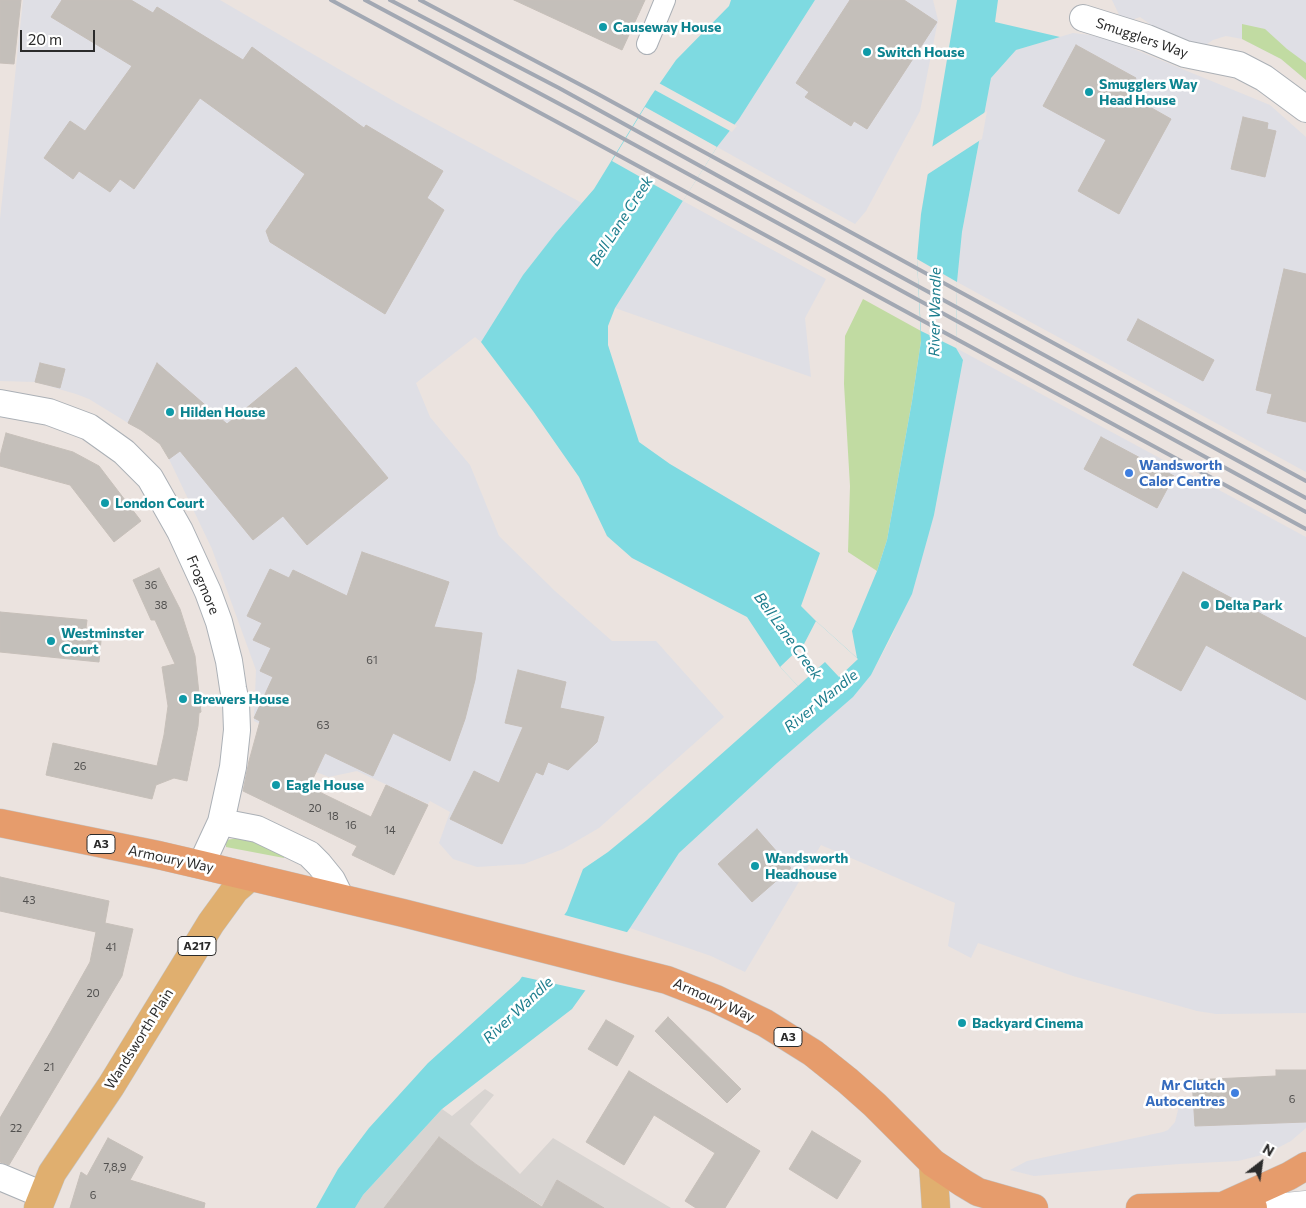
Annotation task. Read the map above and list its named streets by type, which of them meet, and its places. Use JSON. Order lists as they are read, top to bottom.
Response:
{
  "streets": {
    "highway": ["A3", "Armoury Way"],
    "main road": ["A217", "Wandsworth Plain"],
    "street": ["Smugglers Way", "Frogmore"]
  },
  "crossings": [
    ["Frogmore", "Armoury Way"],
    ["Armoury Way", "Wandsworth Plain"]
  ],
  "water": ["Bell Lane Creek", "River Wandle"],
  "places": [
    "Causeway House",
    "Switch House",
    "Smugglers Way Head House",
    "Hilden House",
    "Wandsworth Calor Centre",
    "London Court",
    "Delta Park",
    "Westminster Court",
    "Brewers House",
    "Eagle House",
    "Wandsworth Headhouse",
    "Backyard Cinema",
    "Mr Clutch Autocentres"
  ],
  "house_numbers": [
    "36",
    "38",
    "61",
    "63",
    "26",
    "20",
    "18",
    "16",
    "14",
    "43",
    "41",
    "20",
    "21",
    "6",
    "22",
    "7,8,9",
    "6"
  ],
  "scale_bar": "20 m",
  "north": "top right"
}
